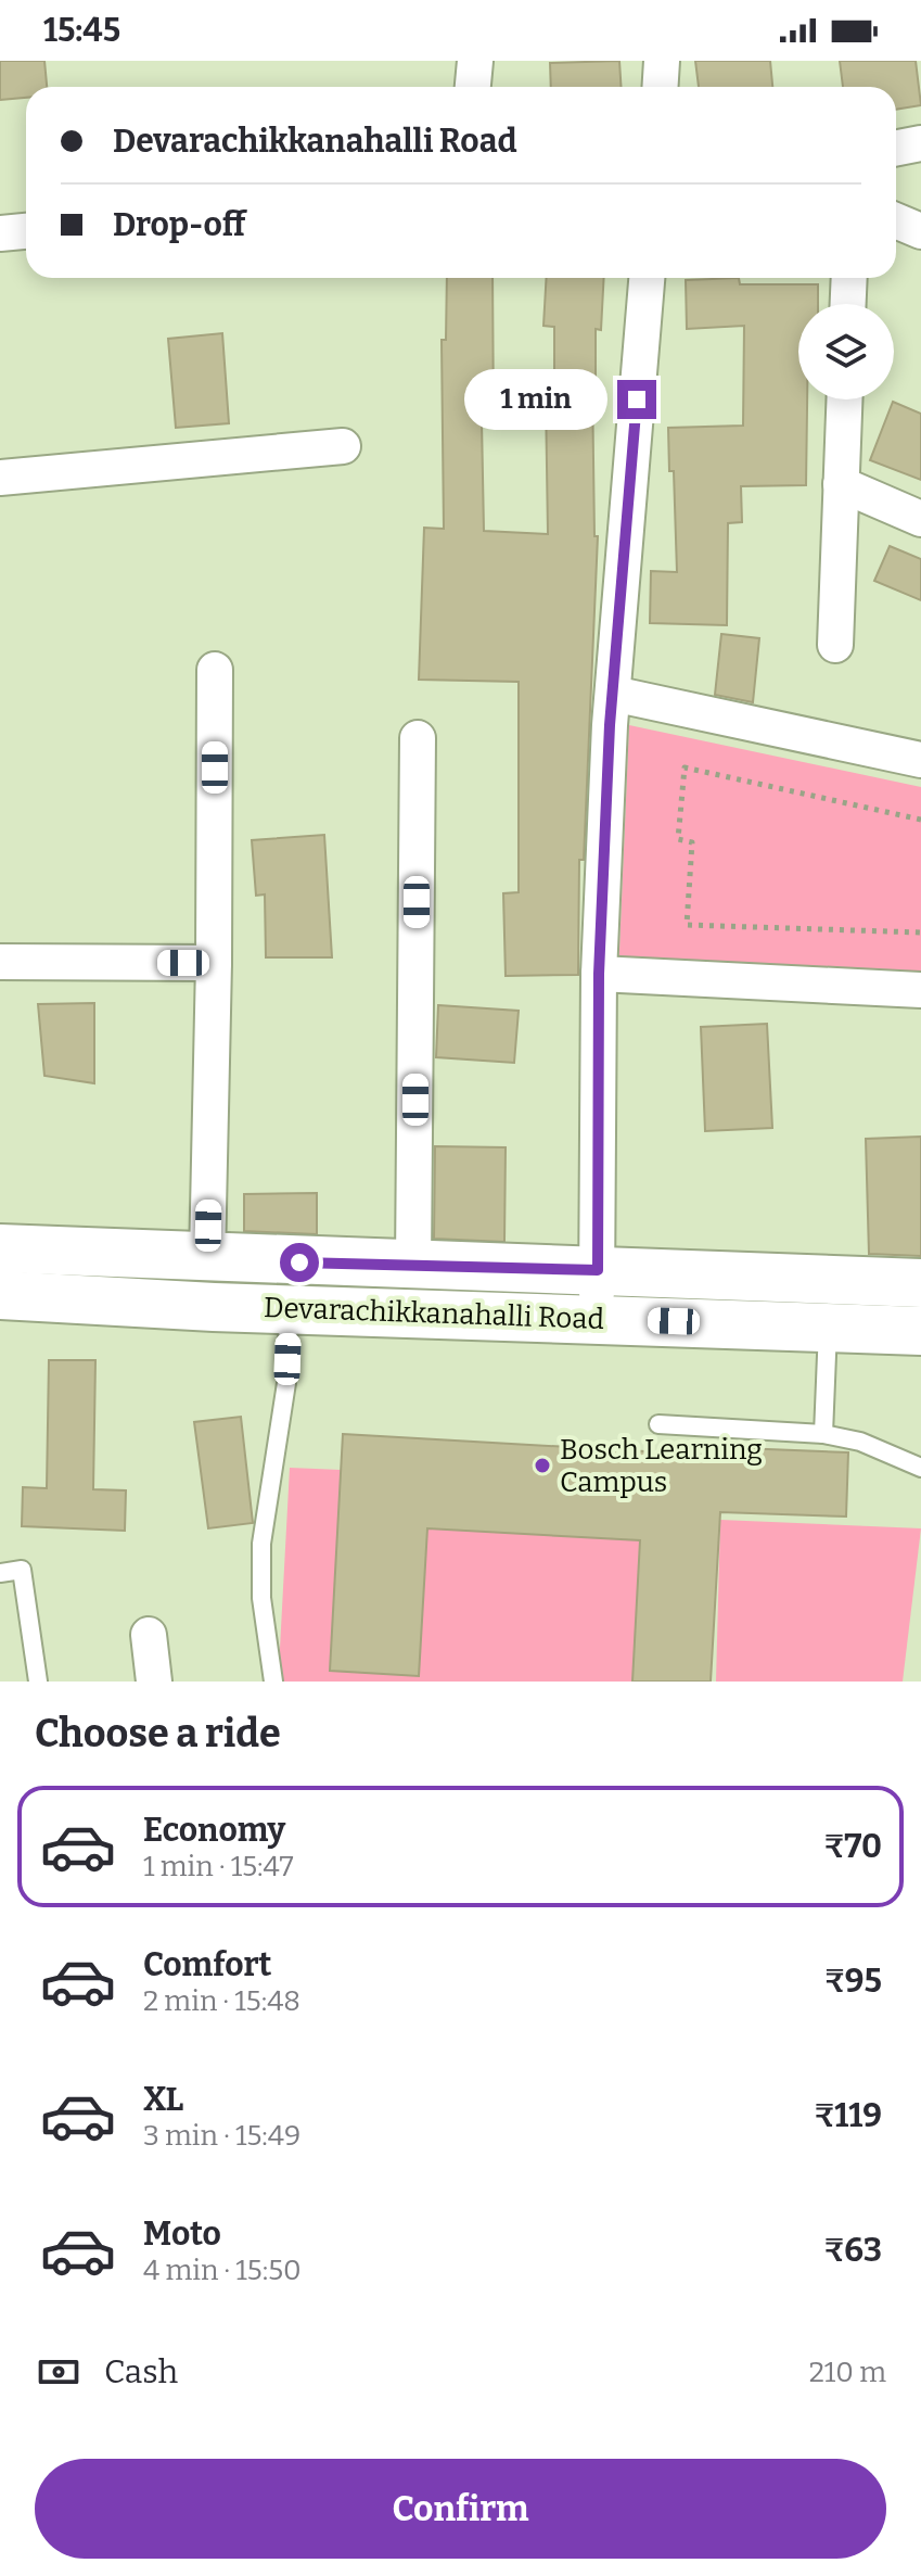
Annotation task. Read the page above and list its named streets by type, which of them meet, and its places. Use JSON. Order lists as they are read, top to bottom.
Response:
{
  "streets": {
    "main road": ["Devarachikkanahalli Road"]
  },
  "places": ["Bosch Learning Campus"],
  "page": {
    "status": "15:45",
    "banner": ["Devarachikkanahalli Road", "Drop-off"],
    "bubble": "1 min",
    "heading": "Choose a ride",
    "list": [
      {
        "name": "Economy",
        "note": "1 min · 15:47",
        "value": "₹70"
      },
      {
        "name": "Comfort",
        "note": "2 min · 15:48",
        "value": "₹95"
      },
      {
        "name": "XL",
        "note": "3 min · 15:49",
        "value": "₹119"
      },
      {
        "name": "Moto",
        "note": "4 min · 15:50",
        "value": "₹63"
      }
    ],
    "pay": ["Cash", "210 m"],
    "buttons": "Confirm"
  }
}
